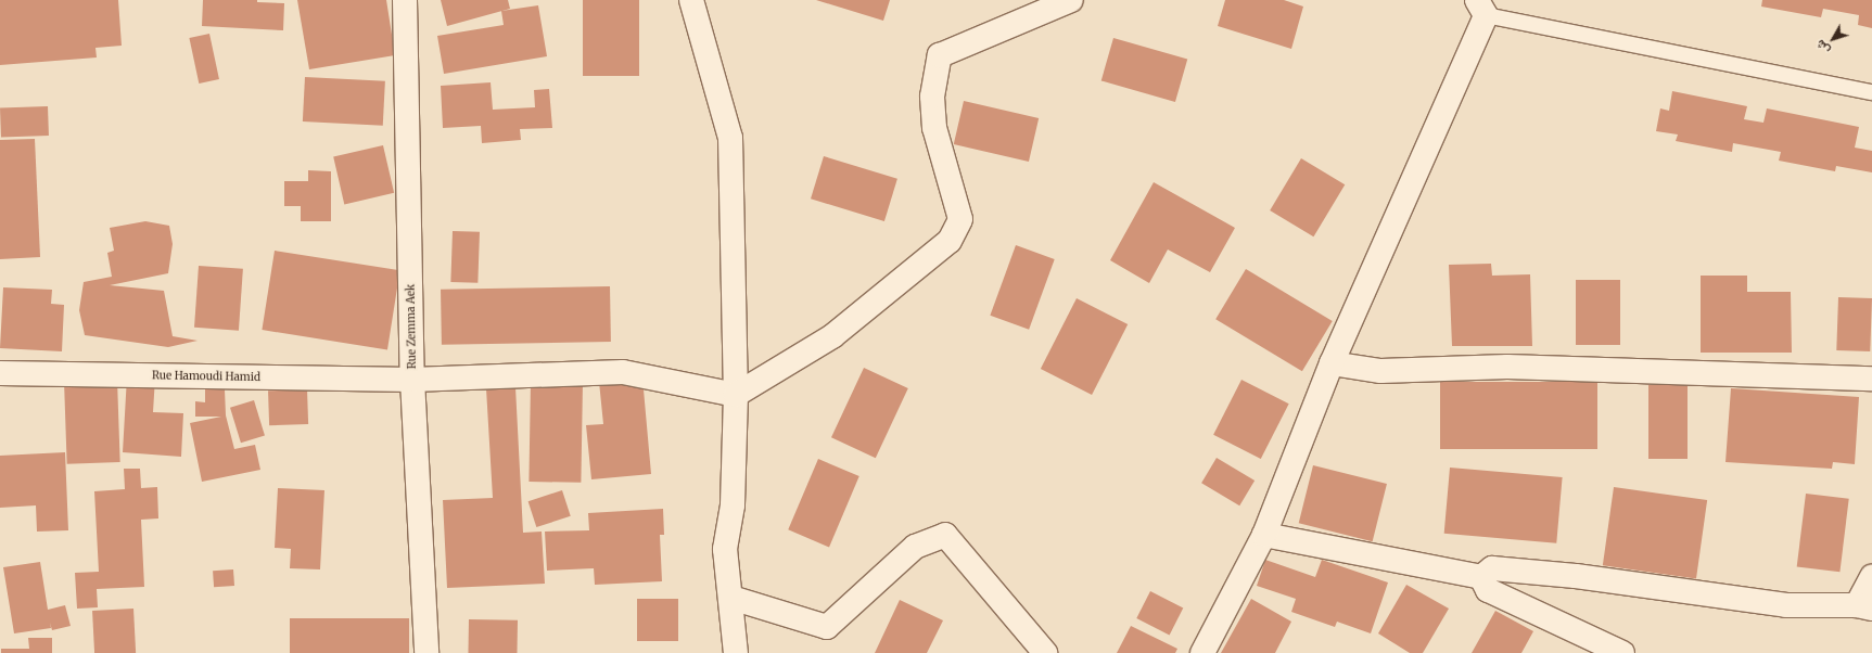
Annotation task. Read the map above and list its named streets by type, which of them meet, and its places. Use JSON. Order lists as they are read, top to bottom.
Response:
{
  "streets": {
    "street": ["Rue Zemma Aek", "Rue Hamoudi Hamid"]
  },
  "crossings": [
    ["Rue Zemma Aek", "Rue Hamoudi Hamid"]
  ],
  "north": "bottom left"
}
